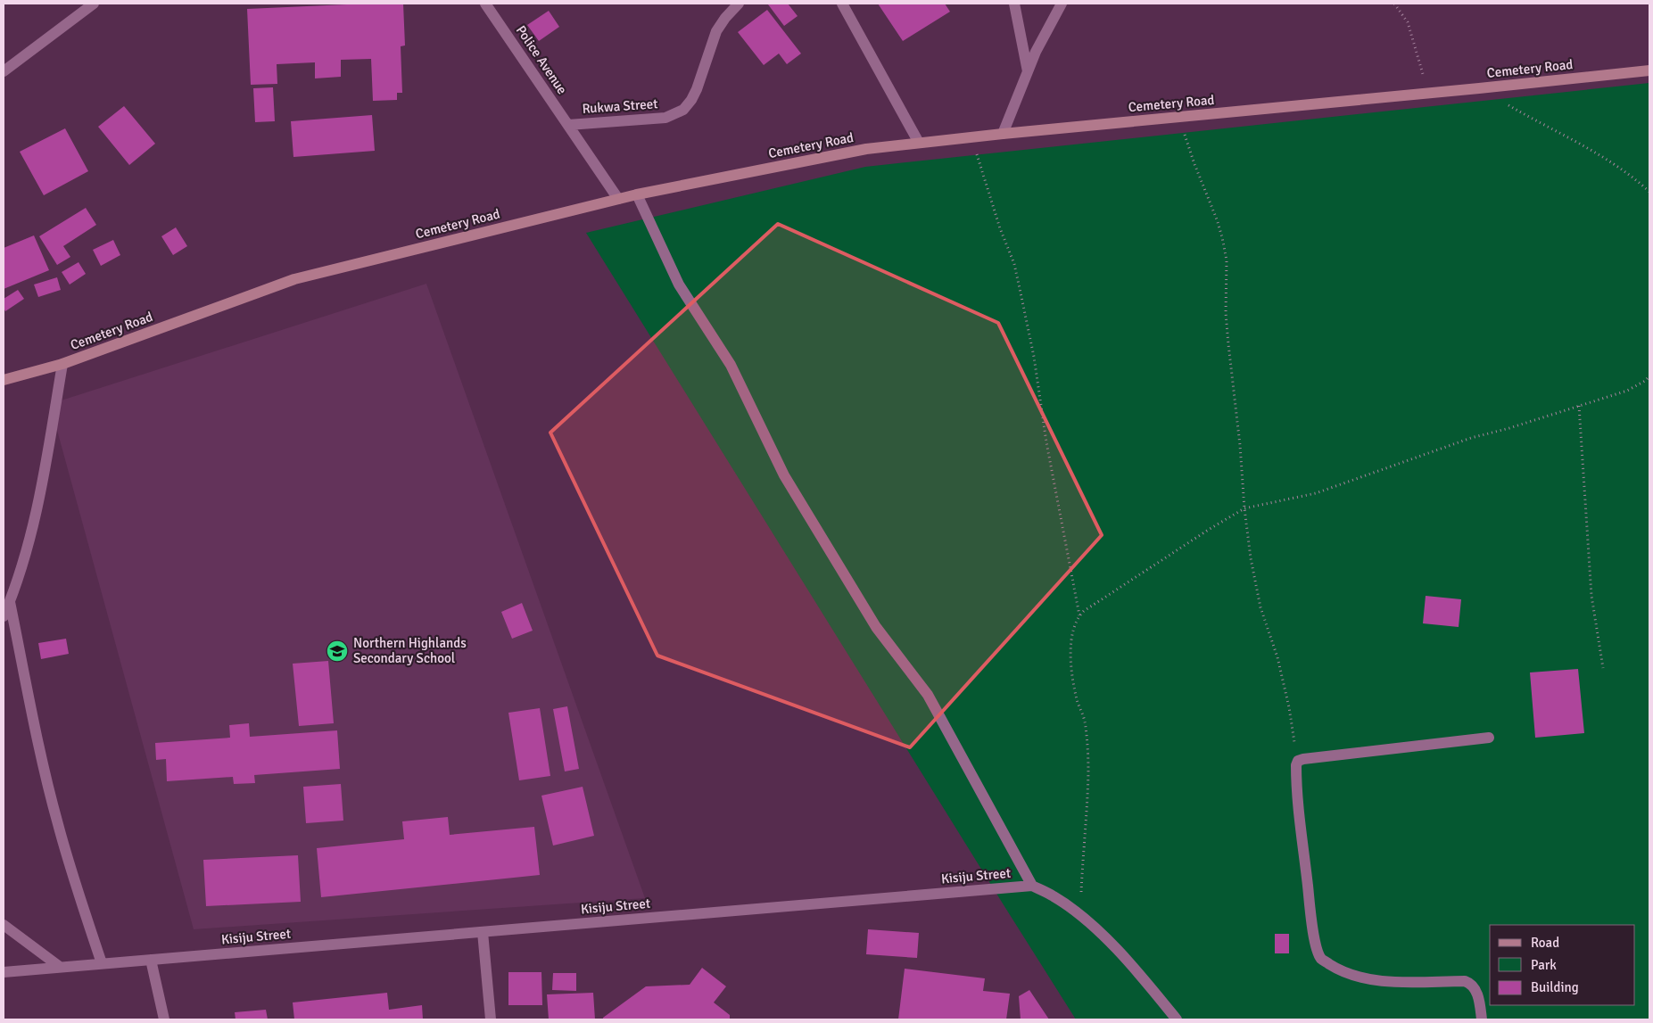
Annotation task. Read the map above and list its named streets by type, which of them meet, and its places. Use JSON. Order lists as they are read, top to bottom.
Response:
{
  "streets": {
    "main road": ["Cemetery Road"],
    "street": ["Police Avenue", "Rukwa Street", "Kisiju Street"]
  },
  "crossings": [
    ["Police Avenue", "Cemetery Road"],
    ["Police Avenue", "Rukwa Street"]
  ],
  "places": {
    "school or university": ["Northern Highlands Secondary School"]
  },
  "legend": ["Road", "Park", "Building"]
}
